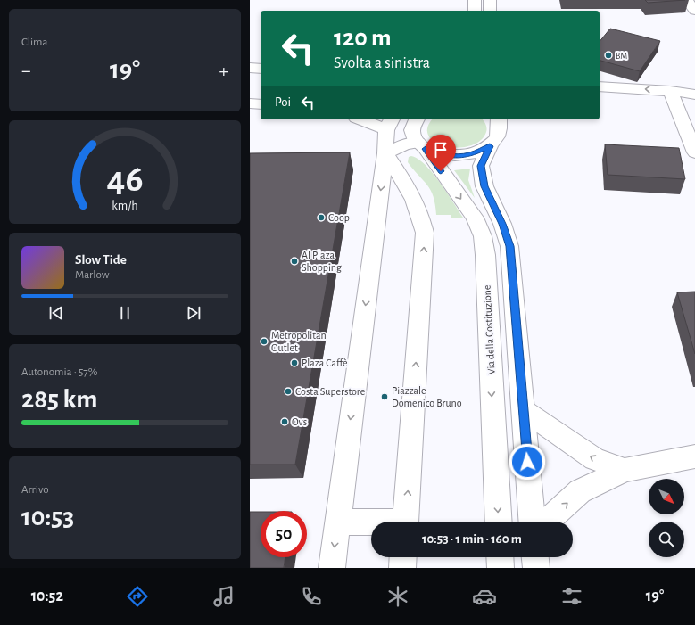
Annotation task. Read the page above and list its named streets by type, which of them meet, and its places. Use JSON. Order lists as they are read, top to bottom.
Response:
{
  "streets": {
    "street": ["Via della Costituzione"]
  },
  "places": [
    "BM",
    "Coop",
    "Al Plaza Shopping",
    "Metropolitan Outlet",
    "Plaza Caffè",
    "Costa Superstore",
    "Piazzale Domenico Bruno",
    "Ovs"
  ],
  "north": "bottom right",
  "page": {
    "tile": [
      "Clima",
      ["Autonomia · 57%", "285 km"],
      ["Arrivo", "10:53"]
    ],
    "turn": ["120 m", "Svolta a sinistra"],
    "heat": ["−", "19°", "+"],
    "then": "Poi",
    "song": ["Slow Tide", "Marlow"],
    "limit": "50",
    "trip": "10:53 · 1 min · 160 m",
    "tabs": ["10:52", "19°"],
    "gauge": ["46", "km/h"]
  }
}
